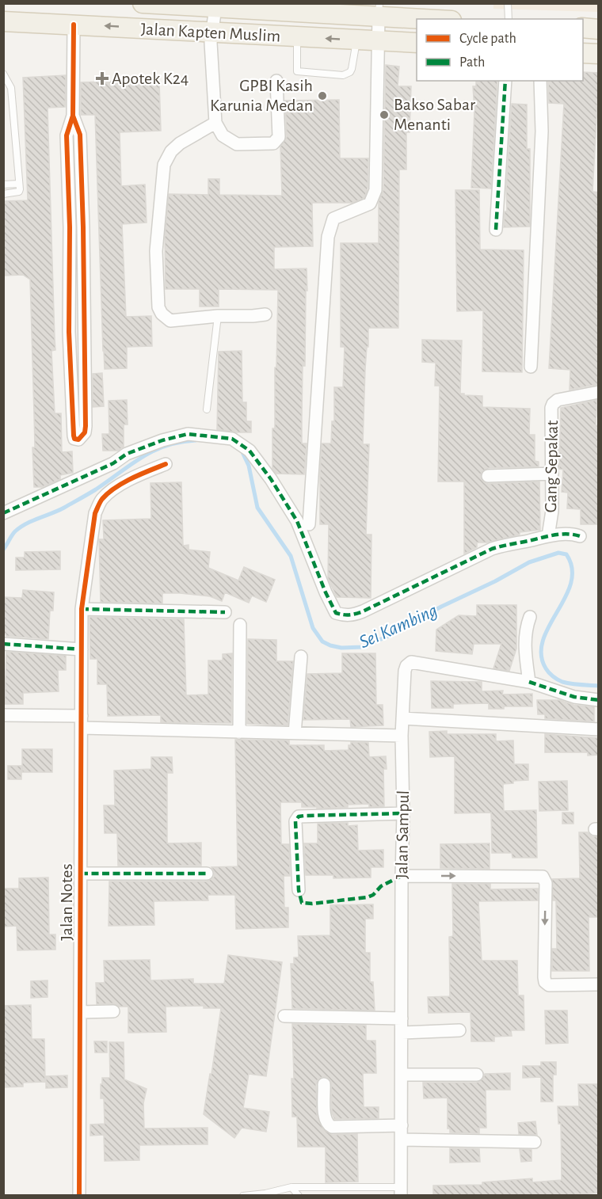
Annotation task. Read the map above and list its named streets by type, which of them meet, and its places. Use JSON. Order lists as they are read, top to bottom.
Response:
{
  "streets": {
    "main road": ["Jalan Kapten Muslim"],
    "street": ["Gang Sepakat", "Jalan Sampul", "Jalan Notes"]
  },
  "water": ["Sei Kambing"],
  "places": {
    "health": ["Apotek K24"],
    "other": ["GPBI Kasih Karunia Medan", "Bakso Sabar Menanti"]
  },
  "legend": ["Cycle path", "Path"]
}
